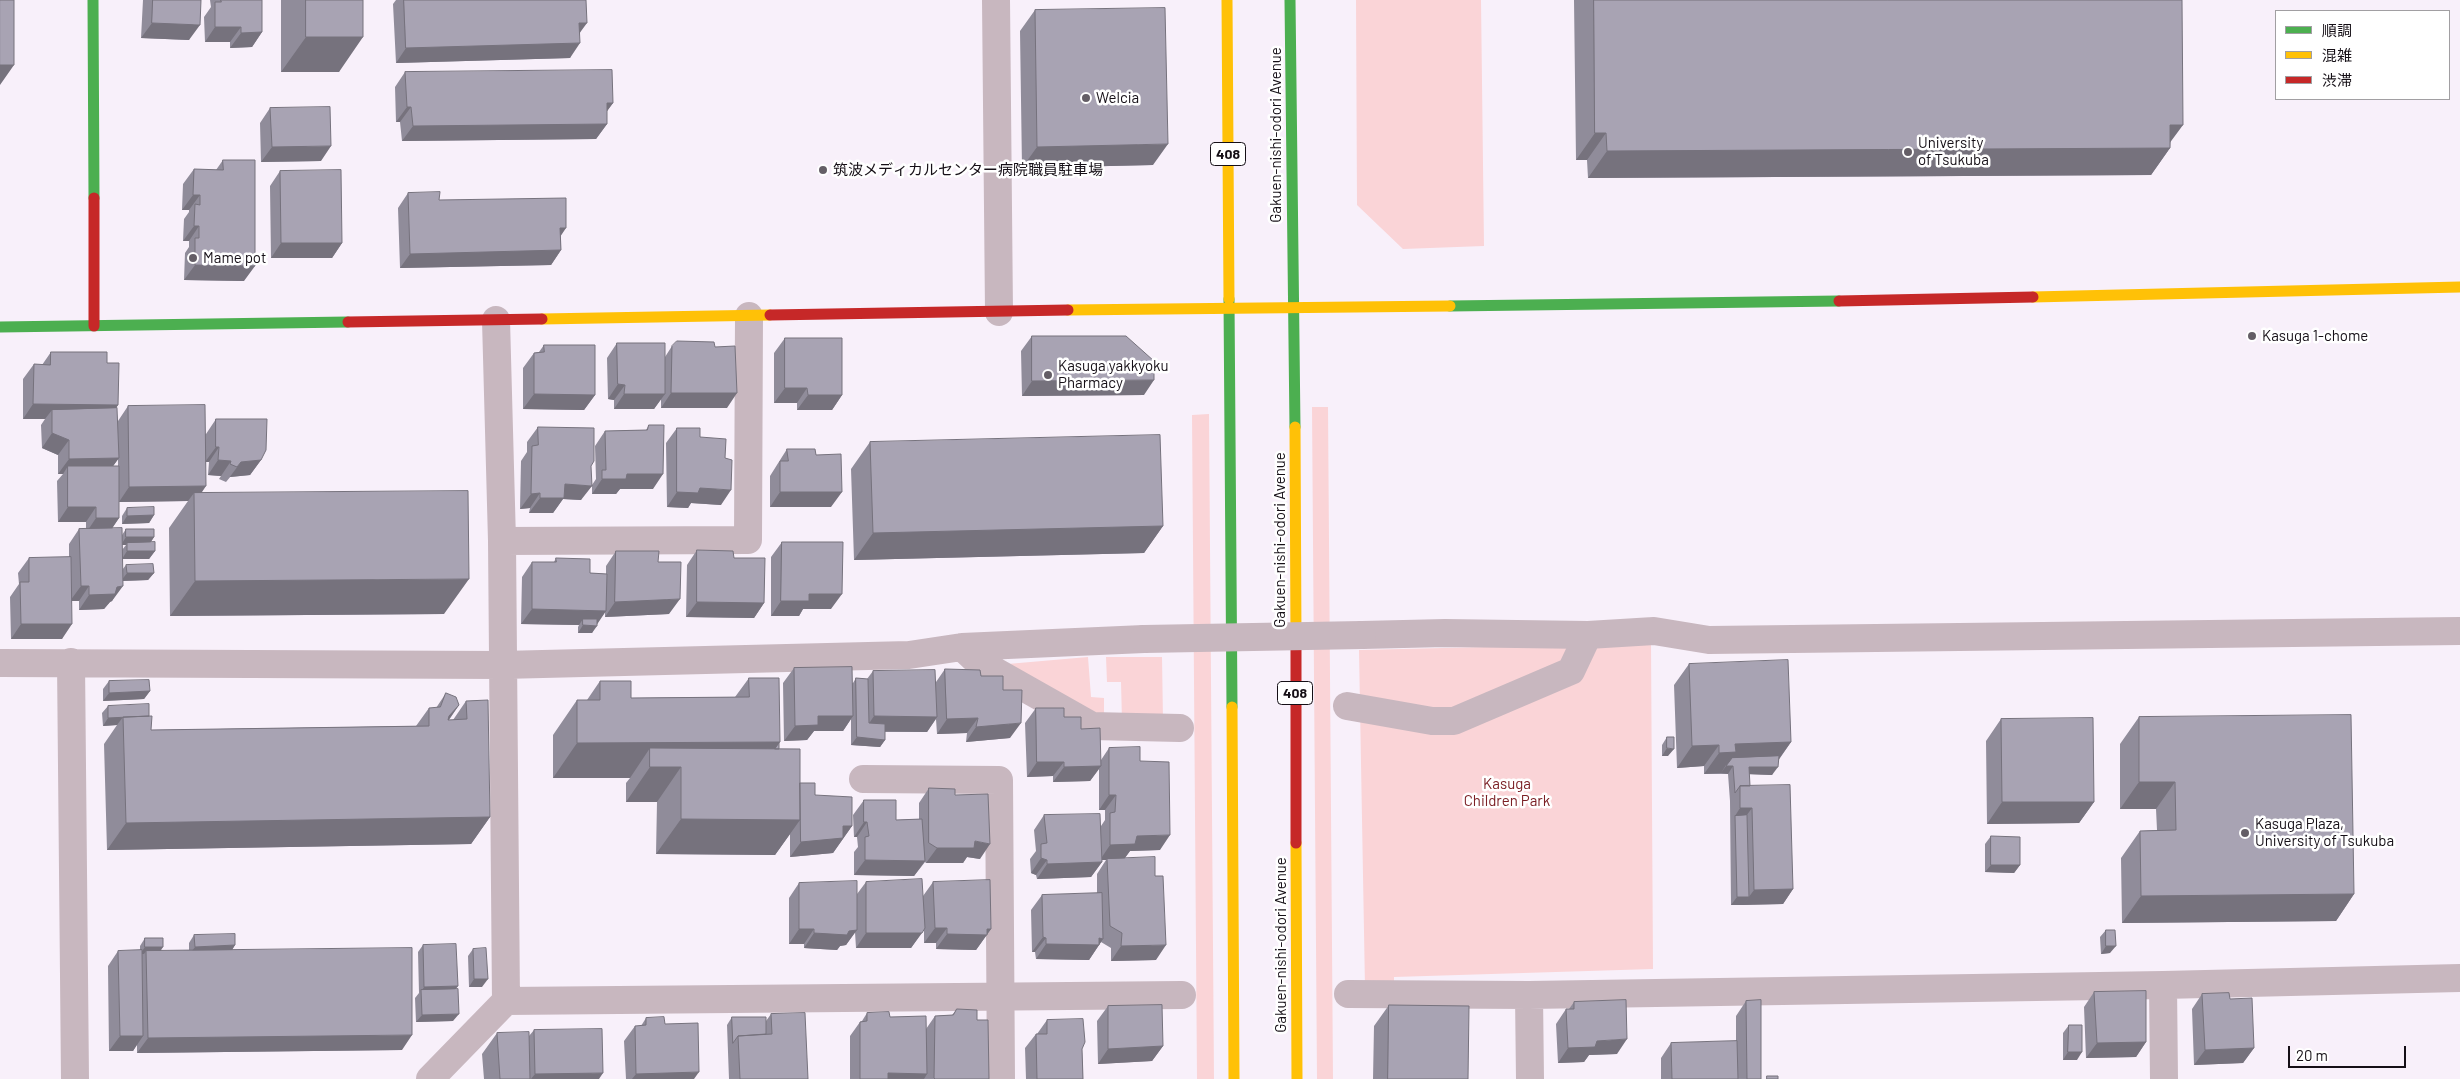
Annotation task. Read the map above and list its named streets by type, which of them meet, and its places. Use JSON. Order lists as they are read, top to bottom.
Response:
{
  "streets": {
    "main road": ["Gakuen-nishi-odori Avenue", "408"]
  },
  "parks": ["Kasuga Children Park"],
  "places": [
    "Welcia",
    "University of Tsukuba",
    "筑波メディカルセンター病院職員駐車場",
    "Mame pot",
    "Kasuga 1-chome",
    "Kasuga yakkyoku Pharmacy",
    "Kasuga Plaza, University of Tsukuba"
  ],
  "legend": ["順調", "混雑", "渋滞"],
  "scale_bar": "20 m"
}
